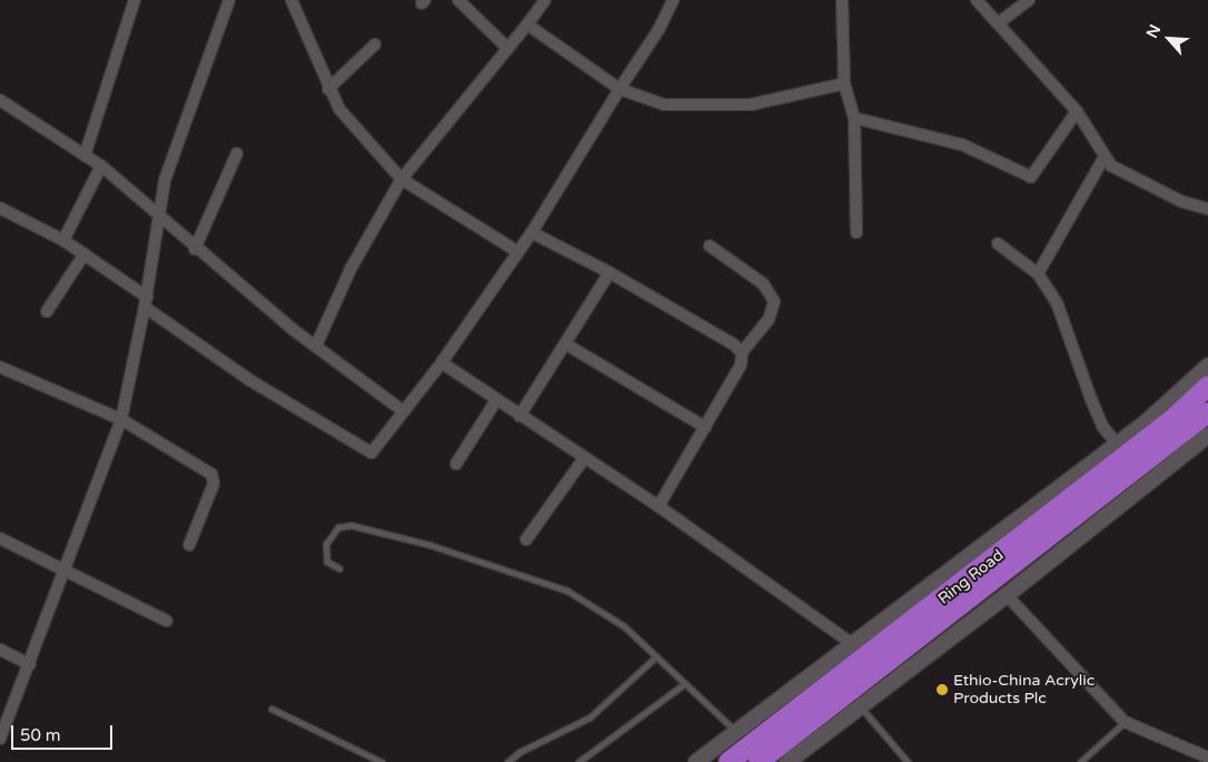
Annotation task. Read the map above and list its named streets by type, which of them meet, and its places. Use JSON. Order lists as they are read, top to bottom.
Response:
{
  "streets": {
    "highway": ["Ring Road"]
  },
  "places": ["Ethio-China Acrylic Products Plc"],
  "scale_bar": "50 m",
  "north": "top left"
}
